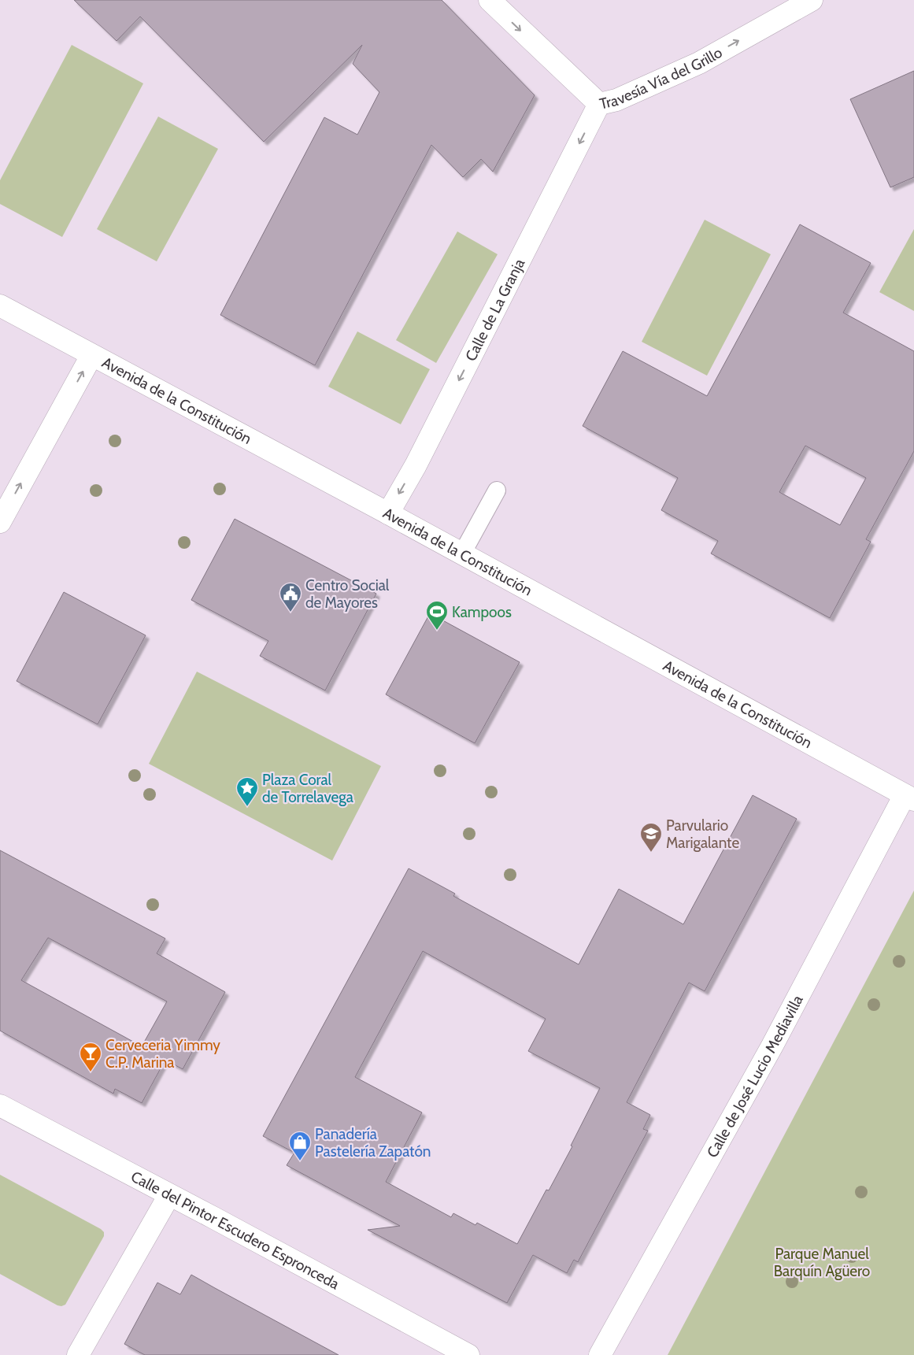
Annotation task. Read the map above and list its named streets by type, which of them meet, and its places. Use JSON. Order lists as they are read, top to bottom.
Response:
{
  "streets": {
    "street": [
      "Travesía Vía del Grillo",
      "Calle de La Granja",
      "Avenida de la Constitución",
      "Calle de José Lucio Mediavilla",
      "Calle del Pintor Escudero Espronceda"
    ]
  },
  "crossings": [
    ["Travesía Vía del Grillo", "Calle de La Granja"],
    ["Calle de La Granja", "Avenida de la Constitución"],
    ["Avenida de la Constitución", "Calle de José Lucio Mediavilla"]
  ],
  "one_way": ["Travesía Vía del Grillo", "Calle de La Granja"],
  "parks": ["Parque Manuel Barquín Agüero"],
  "places": {
    "public building": ["Centro Social de Mayores"],
    "sports": ["Kampoos"],
    "place": ["Plaza Coral de Torrelavega"],
    "school or university": ["Parvulario Marigalante"],
    "bar": ["Cerveceria Yimmy C.P. Marina"],
    "shop": ["Panadería Pastelería Zapatón"]
  }
}
